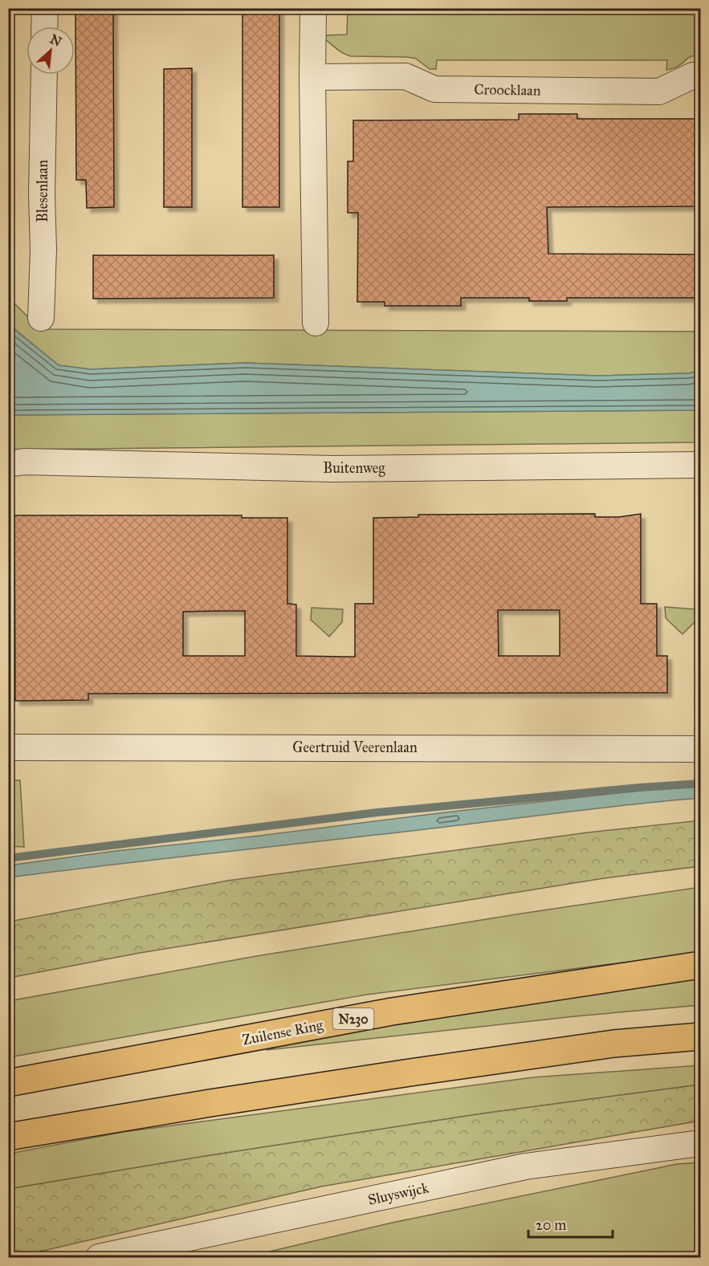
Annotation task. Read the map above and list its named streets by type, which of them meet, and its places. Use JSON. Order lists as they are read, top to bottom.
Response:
{
  "streets": {
    "main road": ["N230", "Zuilense Ring"],
    "street": [
      "Croocklaan",
      "Blesenlaan",
      "Buitenweg",
      "Geertruid Veerenlaan",
      "Sluyswijck"
    ]
  },
  "scale_bar": "20 m",
  "north": "top right"
}
